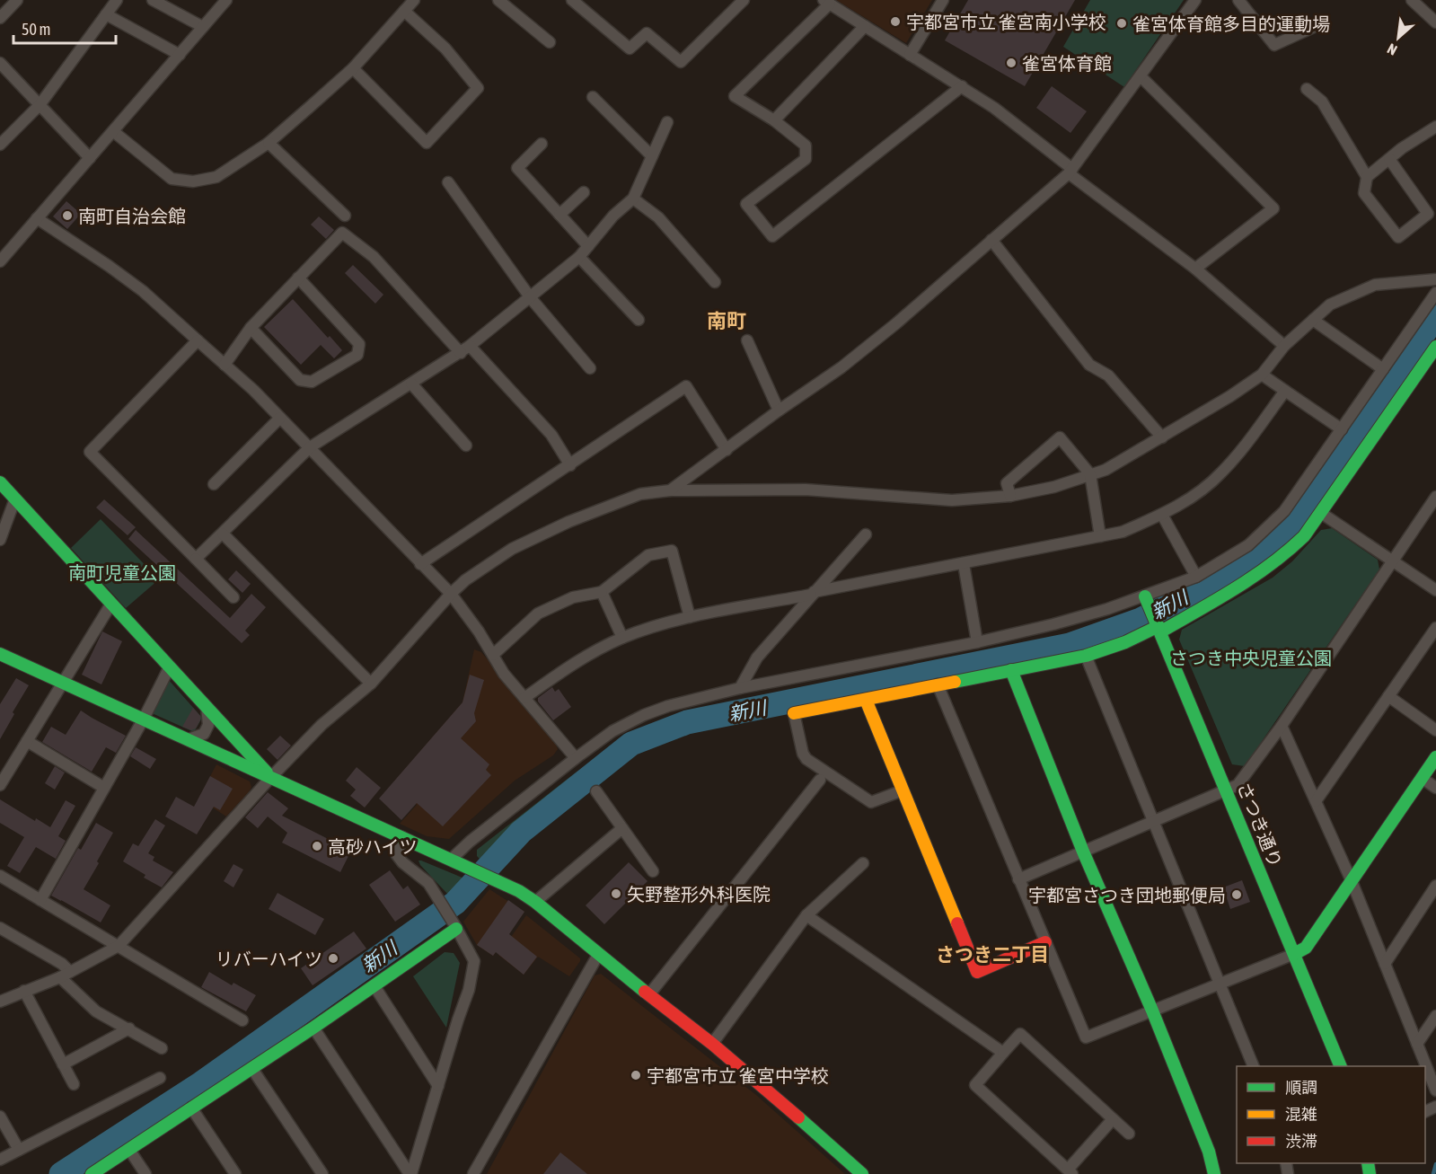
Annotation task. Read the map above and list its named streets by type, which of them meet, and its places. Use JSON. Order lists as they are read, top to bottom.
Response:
{
  "streets": {
    "street": ["さつき通り"]
  },
  "districts": ["南町", "さつき二丁目"],
  "water": ["新川"],
  "parks": ["南町児童公園", "さつき中央児童公園"],
  "places": [
    "宇都宮市立 雀宮南小学校",
    "雀宮体育館多目的運動場",
    "雀宮体育館",
    "南町自治会館",
    "高砂ハイツ",
    "矢野整形外科医院",
    "宇都宮さつき団地郵便局",
    "リバーハイツ",
    "宇都宮市立 雀宮中学校"
  ],
  "legend": ["順調", "混雑", "渋滞"],
  "scale_bar": "50 m",
  "north": "bottom left"
}
